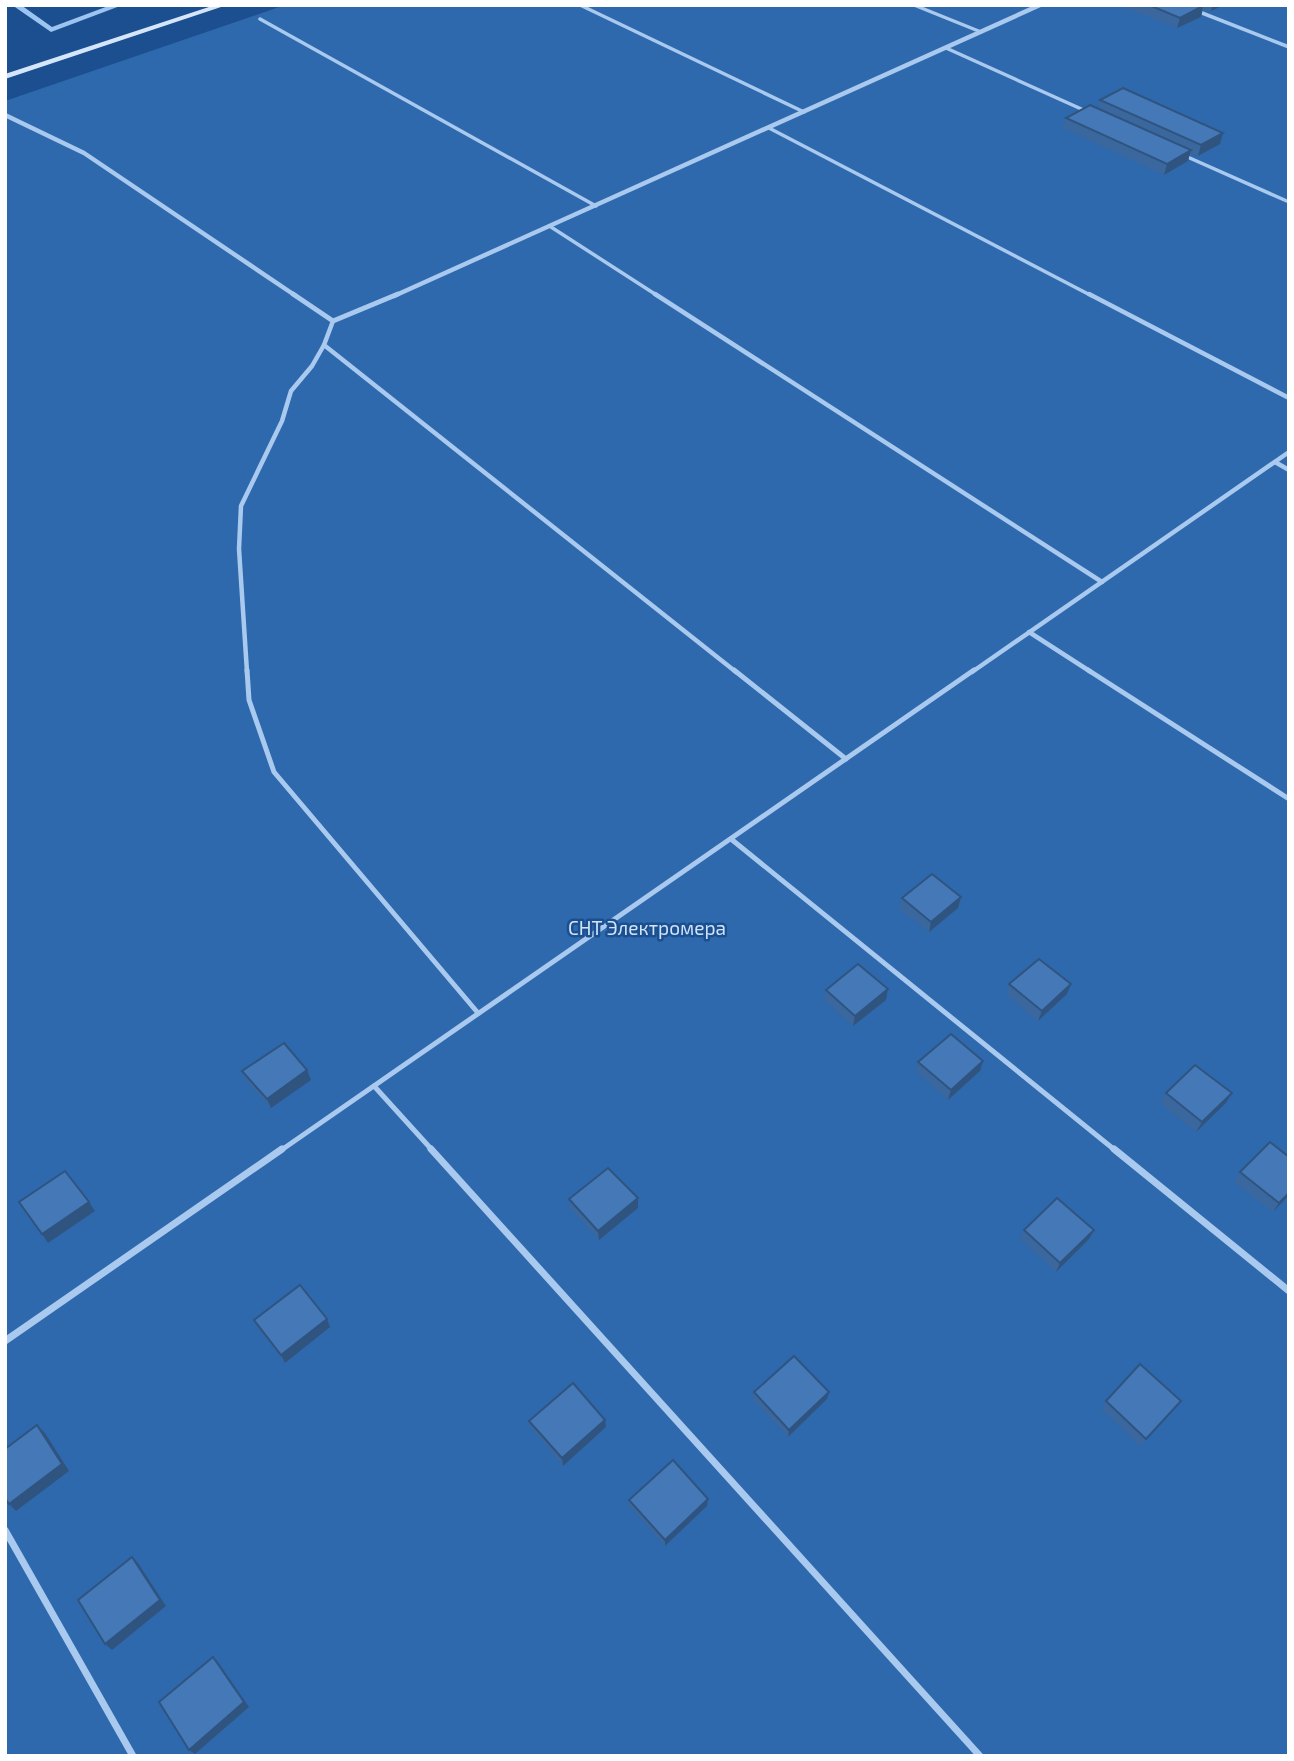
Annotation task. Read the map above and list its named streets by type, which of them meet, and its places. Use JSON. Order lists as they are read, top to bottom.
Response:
{
  "parks": ["СНТ Электромера"]
}
